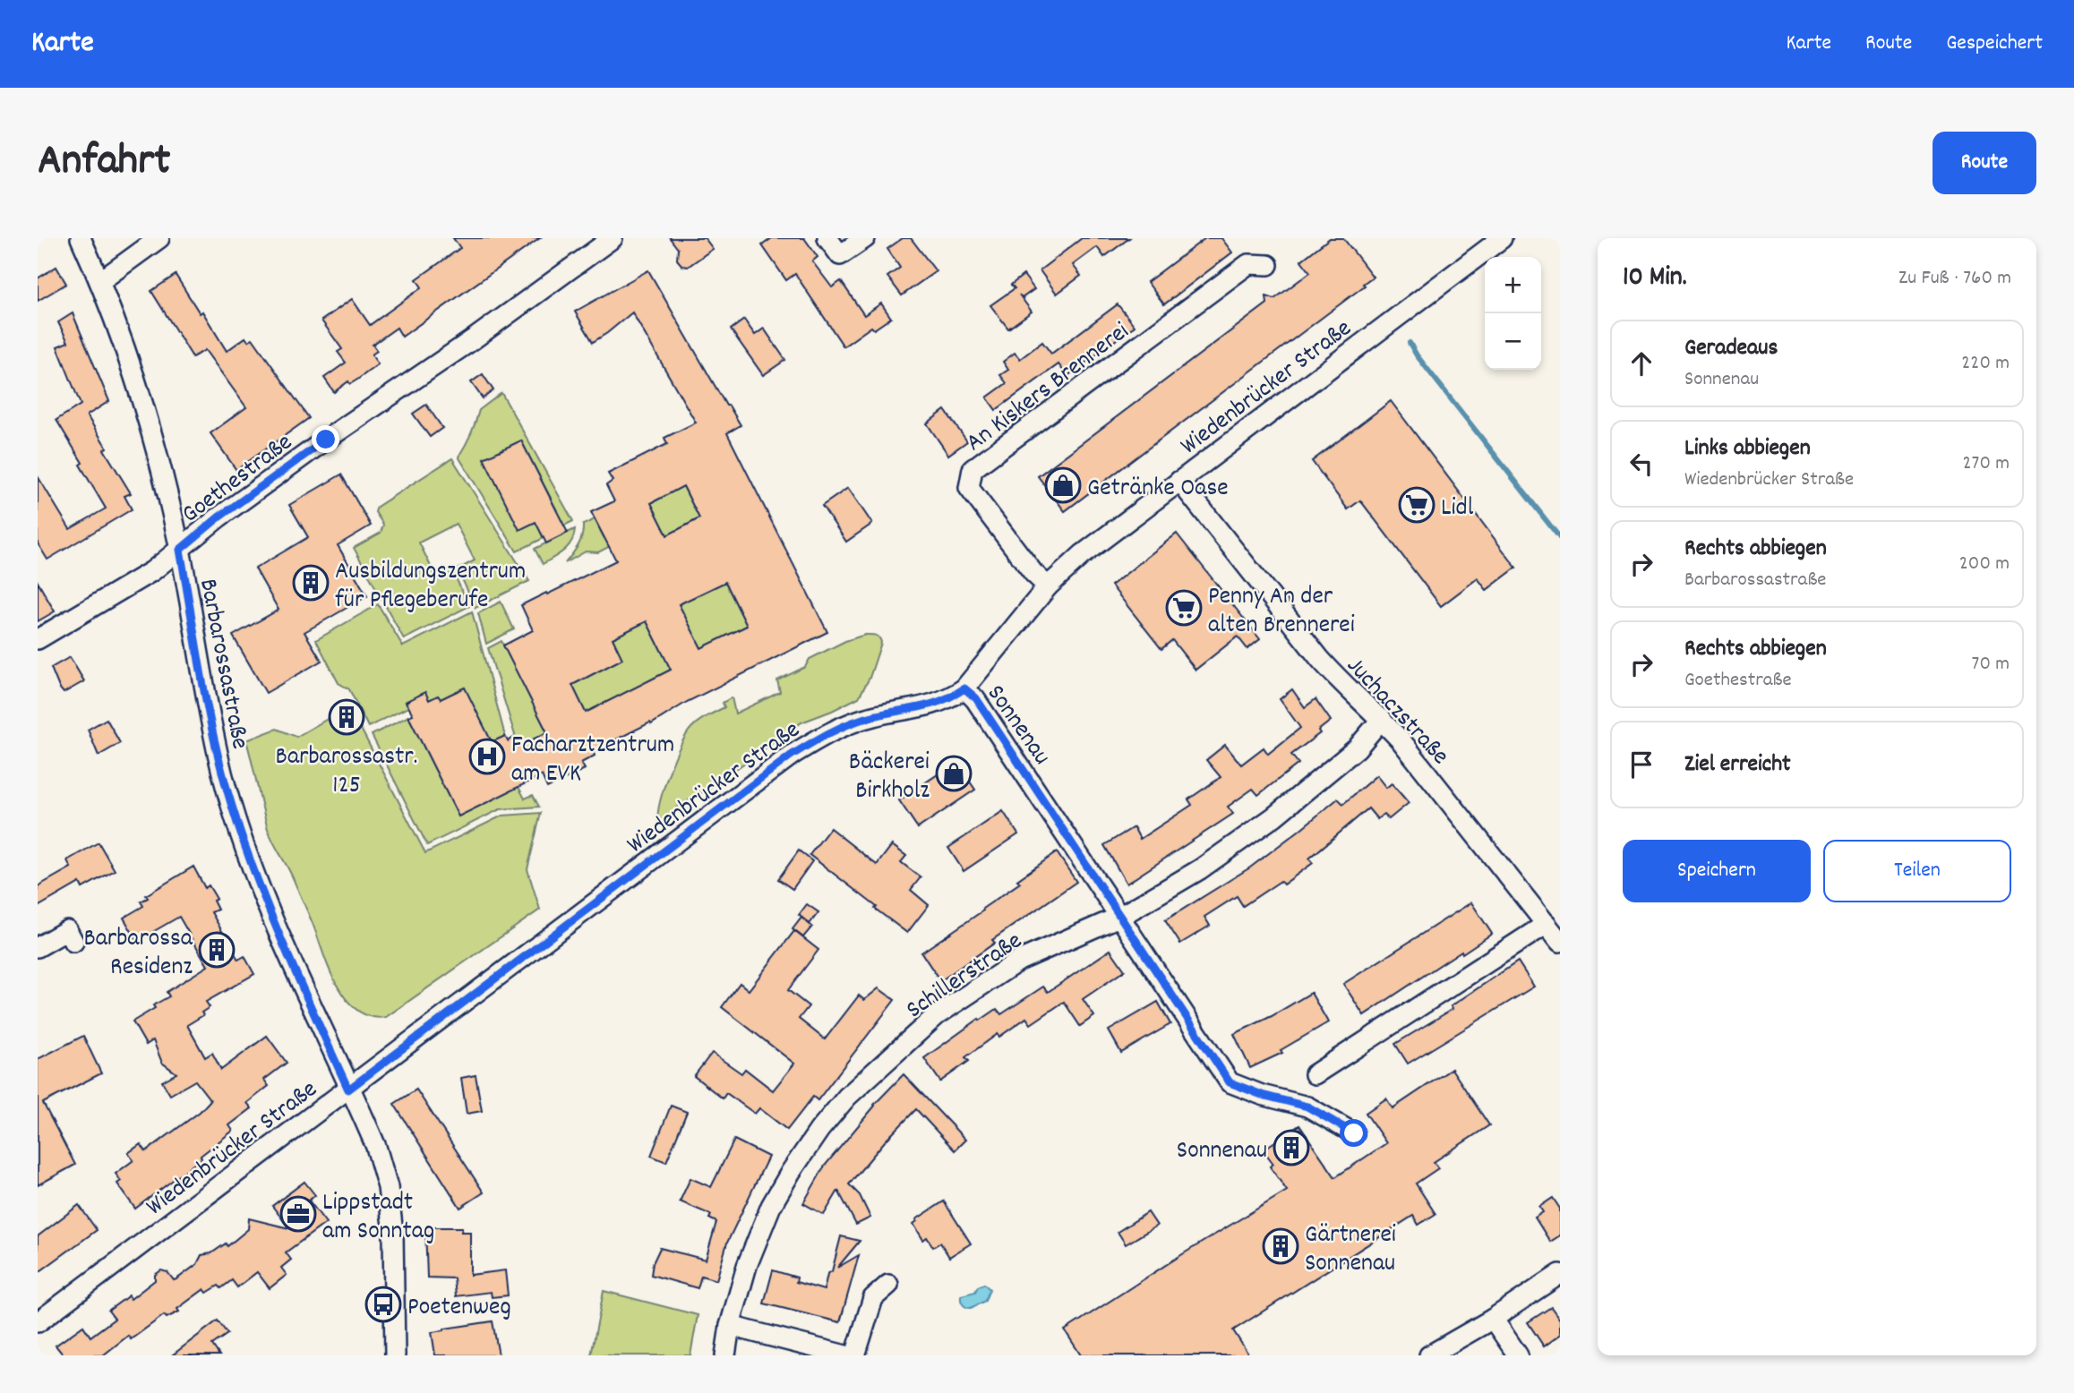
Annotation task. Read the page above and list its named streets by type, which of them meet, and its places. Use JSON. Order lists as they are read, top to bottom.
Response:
{
  "streets": {
    "street": [
      "An Kiskers Brennerei",
      "Wiedenbrücker Straße",
      "Goethestraße",
      "Barbarossastraße",
      "Juchaczstraße",
      "Sonnenau",
      "Schillerstraße"
    ]
  },
  "crossings": [
    ["An Kiskers Brennerei", "Wiedenbrücker Straße"],
    ["Wiedenbrücker Straße", "Barbarossastraße"],
    ["Wiedenbrücker Straße", "Juchaczstraße"],
    ["Wiedenbrücker Straße", "Sonnenau"],
    ["Goethestraße", "Barbarossastraße"],
    ["Juchaczstraße", "Schillerstraße"],
    ["Sonnenau", "Schillerstraße"]
  ],
  "places": {
    "shop": ["Getränke Oase", "Bäckerei Birkholz"],
    "supermarket": ["Lidl", "Penny An der alten Brennerei"],
    "building": [
      "Ausbildungszentrum für Pflegeberufe",
      "Barbarossastr. 125",
      "Barbarossa Residenz",
      "Sonnenau",
      "Gärtnerei Sonnenau"
    ],
    "hospital": ["Facharztzentrum am EVK"],
    "office": ["Lippstadt am Sonntag"],
    "bus stop": ["Poetenweg"]
  },
  "page": {
    "header": "Karte",
    "nav": ["Karte", "Route", "Gespeichert"],
    "title": "Anfahrt",
    "buttons": [
      "Route",
      ["Speichern", "Teilen"]
    ],
    "heading": ["10 Min.", "Zu Fuß · 760 m"],
    "map_buttons": ["+", "−"],
    "list": [
      ["Geradeaus", "Sonnenau", "220 m"],
      ["Links abbiegen", "Wiedenbrücker Straße", "270 m"],
      ["Rechts abbiegen", "Barbarossastraße", "200 m"],
      ["Rechts abbiegen", "Goethestraße", "70 m"],
      "Ziel erreicht"
    ]
  }
}
